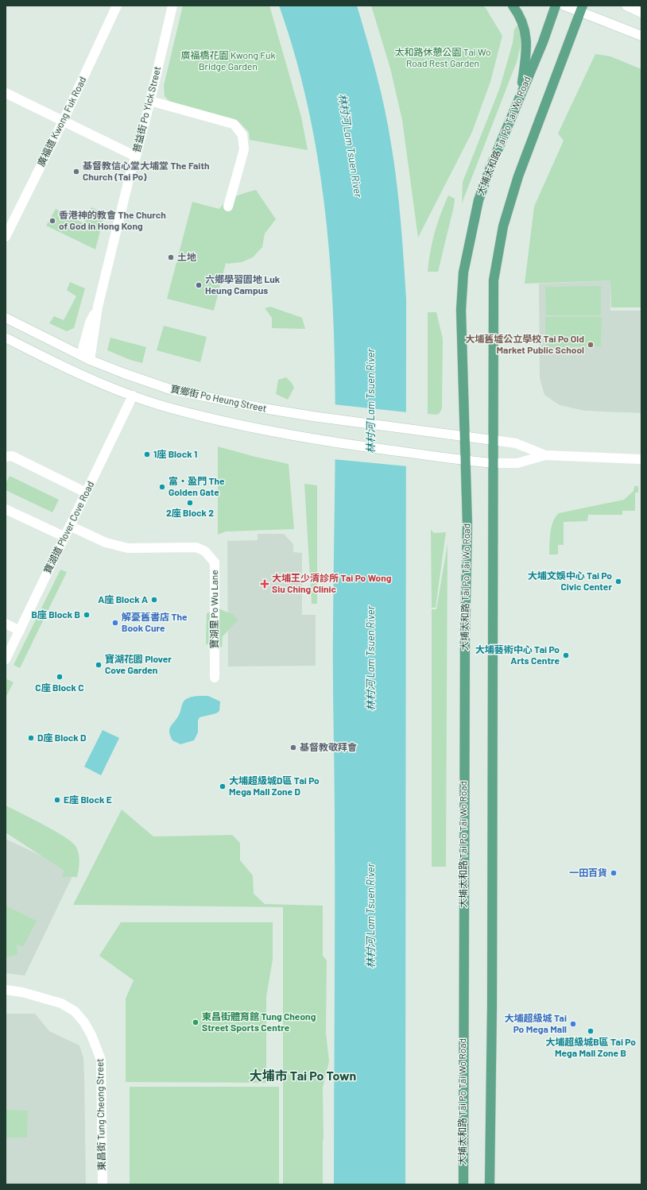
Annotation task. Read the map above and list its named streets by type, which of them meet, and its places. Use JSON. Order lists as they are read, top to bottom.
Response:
{
  "streets": {
    "main road": ["大埔太和路 Tai Po Tai Wo Road"],
    "street": [
      "普益街 Po Yick Street",
      "廣福道 Kwong Fuk Road",
      "寶鄉街 Po Heung Street",
      "寶湖道 Plover Cove Road",
      "寶湖里 Po Wu Lane",
      "東昌街 Tung Cheong Street"
    ]
  },
  "crossings": [
    ["普益街 Po Yick Street", "寶鄉街 Po Heung Street"],
    ["大埔太和路 Tai Po Tai Wo Road", "寶鄉街 Po Heung Street"],
    ["寶鄉街 Po Heung Street", "寶湖道 Plover Cove Road"],
    ["寶湖道 Plover Cove Road", "寶湖里 Po Wu Lane"]
  ],
  "districts": ["大埔市 Tai Po Town"],
  "water": ["林村河 Lam Tsuen River"],
  "parks": ["太和路休憩公園 Tai Wo Road Rest Garden", "廣福橋花園 Kwong Fuk Bridge Garden"],
  "places": {
    "other": [
      "基督教信心堂大埔堂 The Faith Church (Tai Po)",
      "香港神的教會 The Church of God in Hong Kong",
      "土地",
      "六鄉學習園地 Luk Heung Campus",
      "大埔舊墟公立學校 Tai Po Old Market Public School",
      "1座 Block 1",
      "富‧盈門 The Golden Gate",
      "2座 Block 2",
      "大埔文娛中心 Tai Po Civic Center",
      "A座 Block A",
      "B座 Block B",
      "解憂舊書店 The Book Cure",
      "大埔藝術中心 Tai Po Arts Centre",
      "寶湖花園 Plover Cove Garden",
      "C座 Block C",
      "D座 Block D",
      "基督教敬拜會",
      "大埔超級城D區 Tai Po Mega Mall Zone D",
      "E座 Block E",
      "一田百貨",
      "東昌街體育館 Tung Cheong Street Sports Centre",
      "大埔超級城 Tai Po Mega Mall",
      "大埔超級城B區 Tai Po Mega Mall Zone B"
    ],
    "health": ["大埔王少清診所 Tai Po Wong Siu Ching Clinic"]
  }
}
